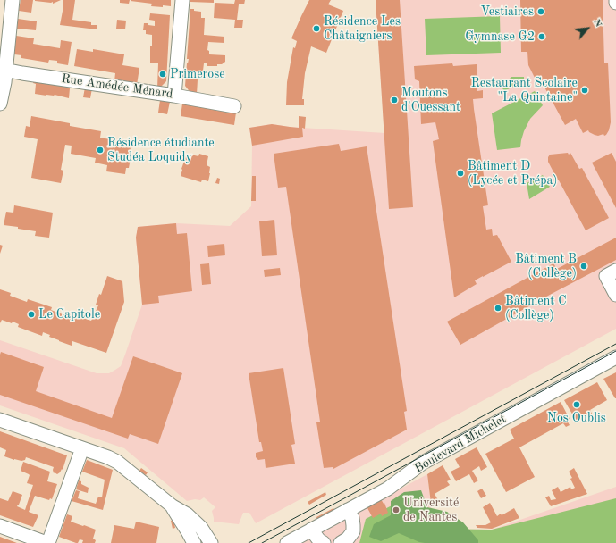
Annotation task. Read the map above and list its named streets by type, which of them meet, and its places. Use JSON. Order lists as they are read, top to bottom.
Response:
{
  "streets": {
    "street": ["Rue Amédée Ménard", "Boulevard Michelet"]
  },
  "places": [
    "Vestiaires",
    "Résidence Les Châtaigniers",
    "Gymnase G2",
    "Primerose",
    "Restaurant Scolaire \"La Quintaine\"",
    "Moutons d'Ouessant",
    "Résidence étudiante Studéa Loquidy",
    "Bâtiment D (Lycée et Prépa)",
    "Bâtiment B (Collège)",
    "Bâtiment C (Collège)",
    "Le Capitole",
    "Nos Oublis",
    "Université de Nantes"
  ],
  "north": "top right"
}
